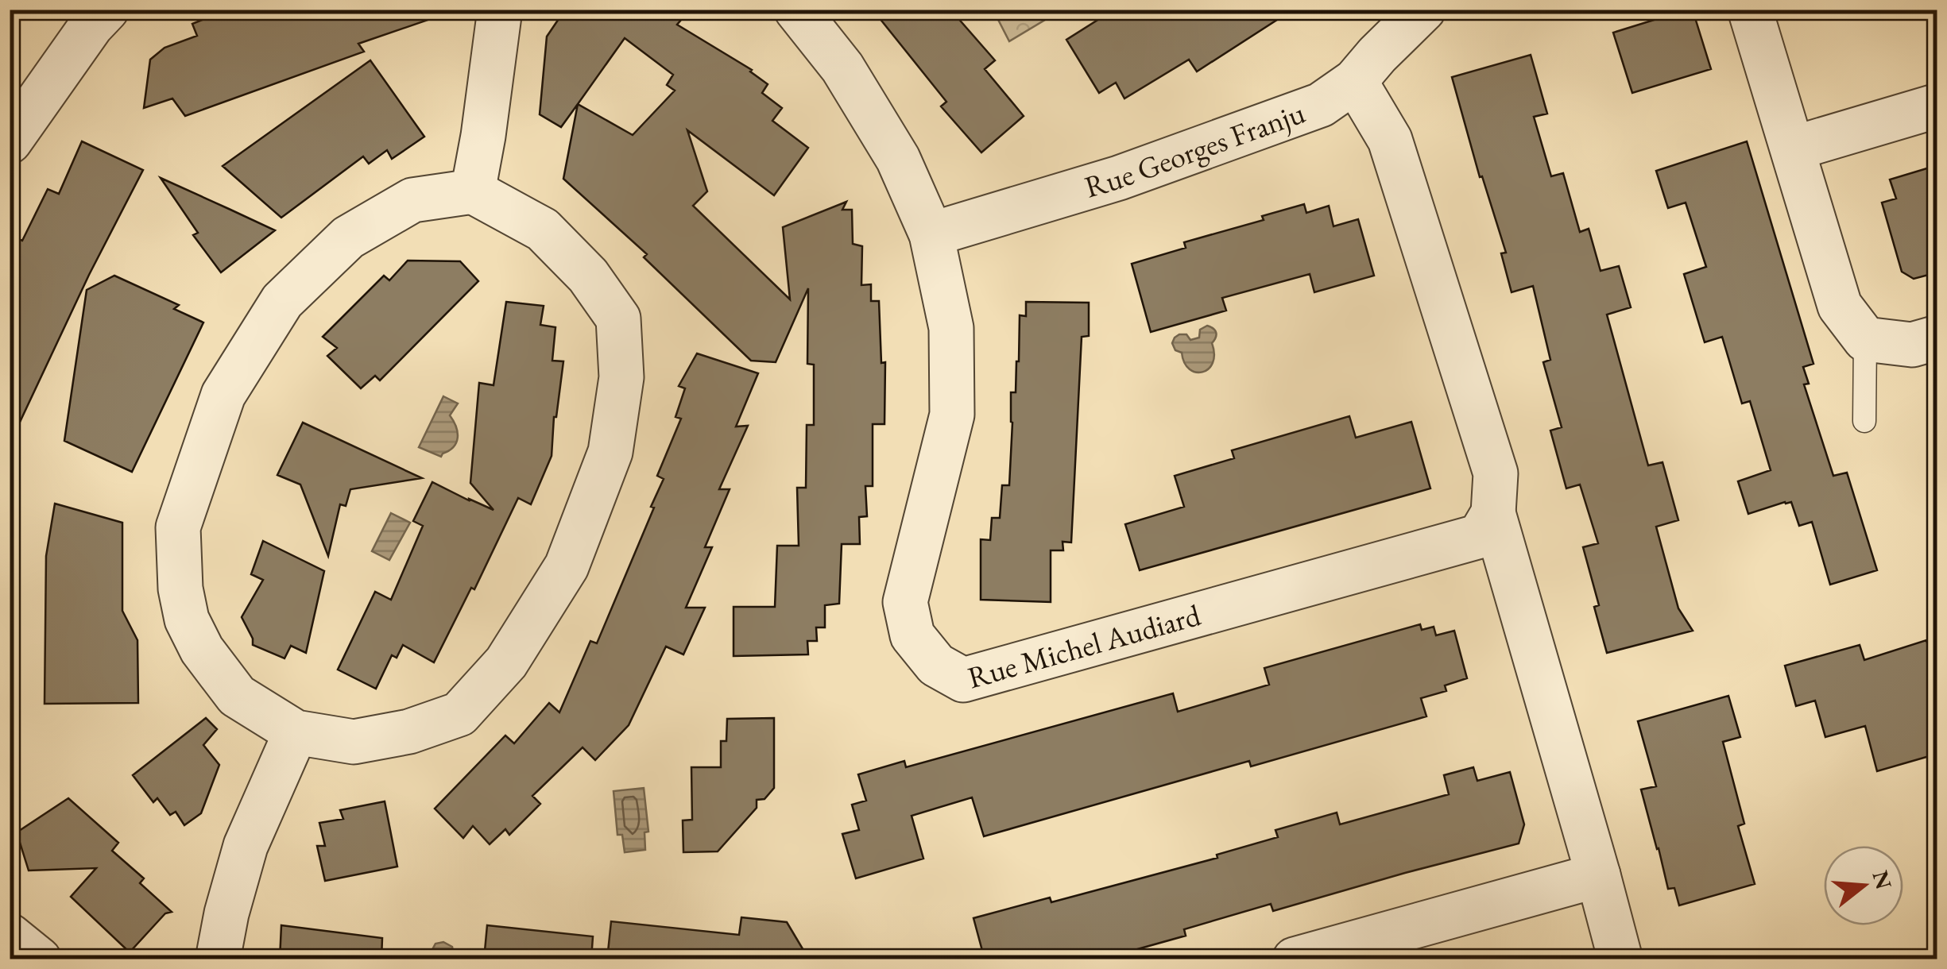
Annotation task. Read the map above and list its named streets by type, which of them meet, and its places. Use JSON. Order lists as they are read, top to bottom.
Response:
{
  "streets": {
    "street": ["Rue Georges Franju", "Rue Michel Audiard"]
  },
  "crossings": [
    ["Rue Georges Franju", "Rue Michel Audiard"]
  ],
  "north": "right"
}
